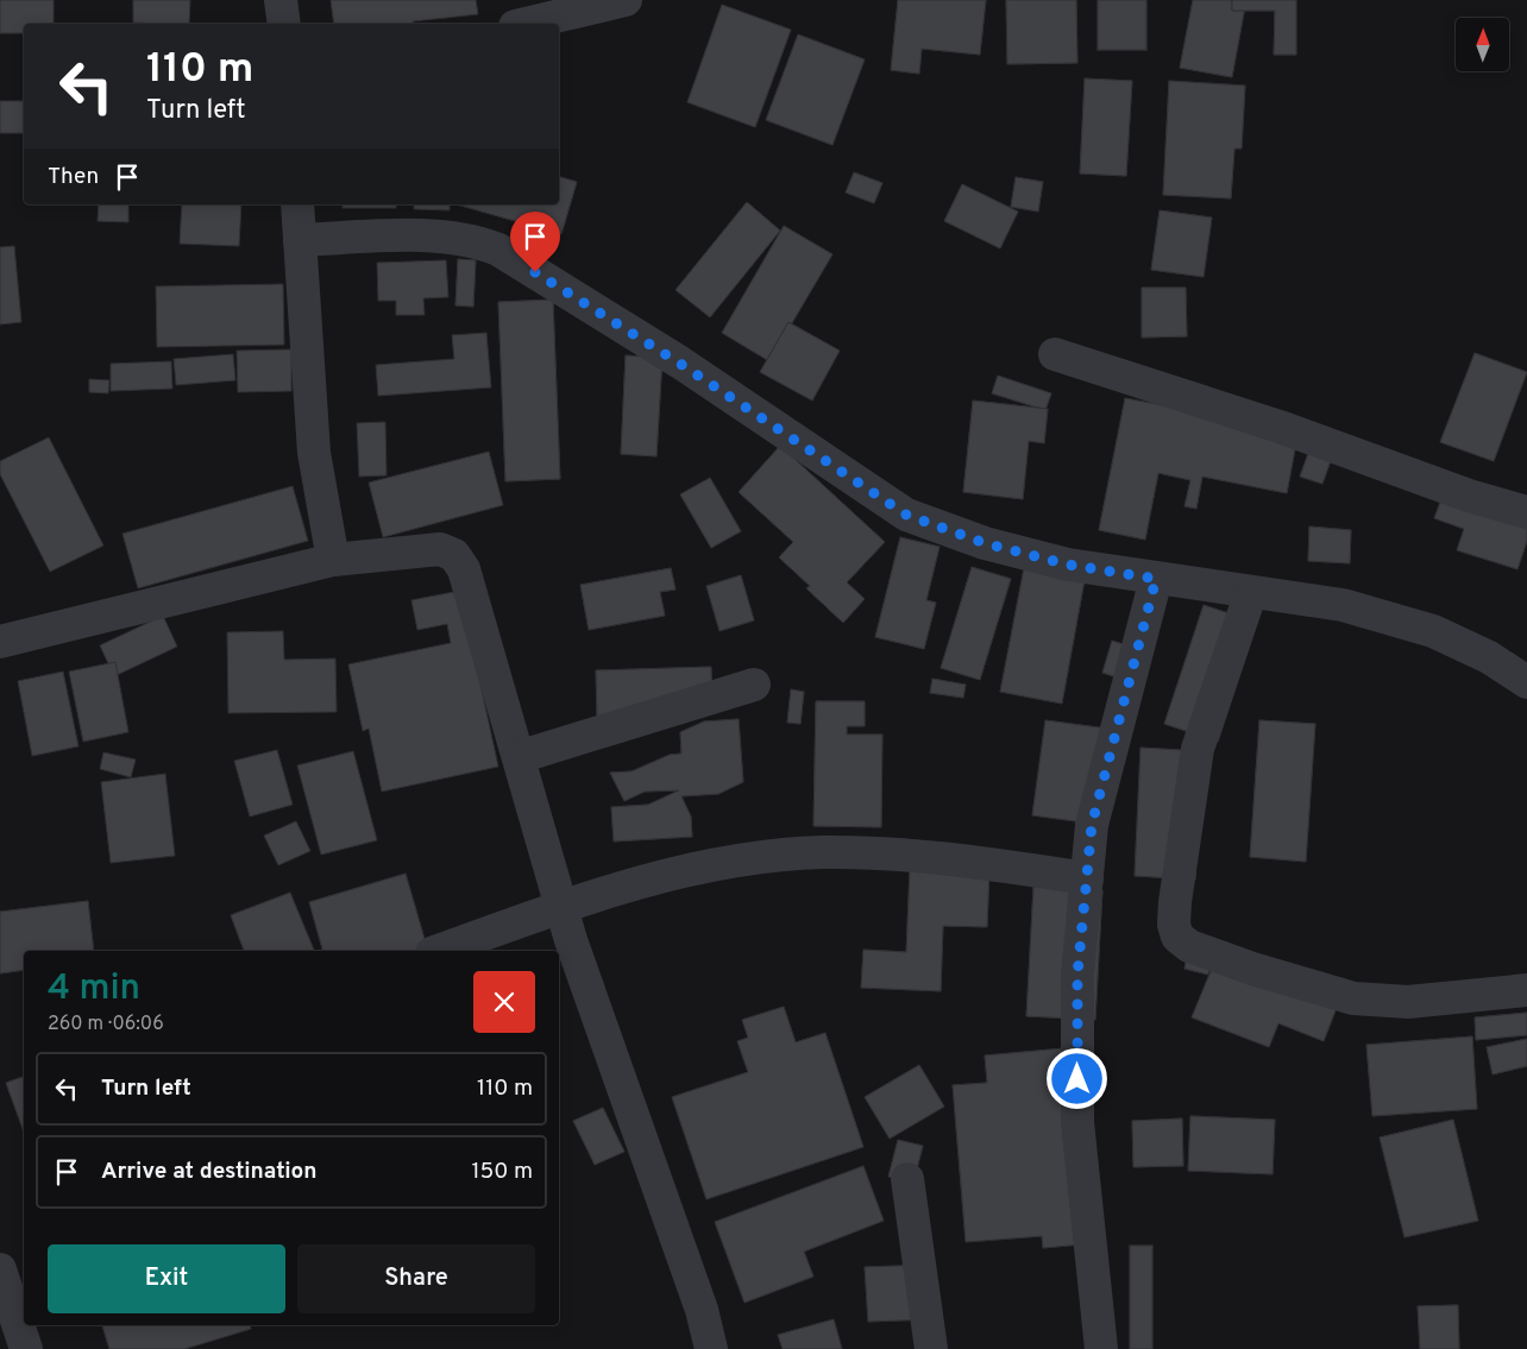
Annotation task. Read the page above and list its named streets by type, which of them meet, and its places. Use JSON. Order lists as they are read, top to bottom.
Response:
{
  "north": "top",
  "page": {
    "turn": ["110 m", "Turn left"],
    "then": "Then",
    "heading": ["4 min", "260 m · 06:06"],
    "list": [
      {
        "name": "Turn left",
        "value": "110 m"
      },
      {
        "name": "Arrive at destination",
        "value": "150 m"
      }
    ],
    "buttons": ["Exit", "Share"]
  }
}
